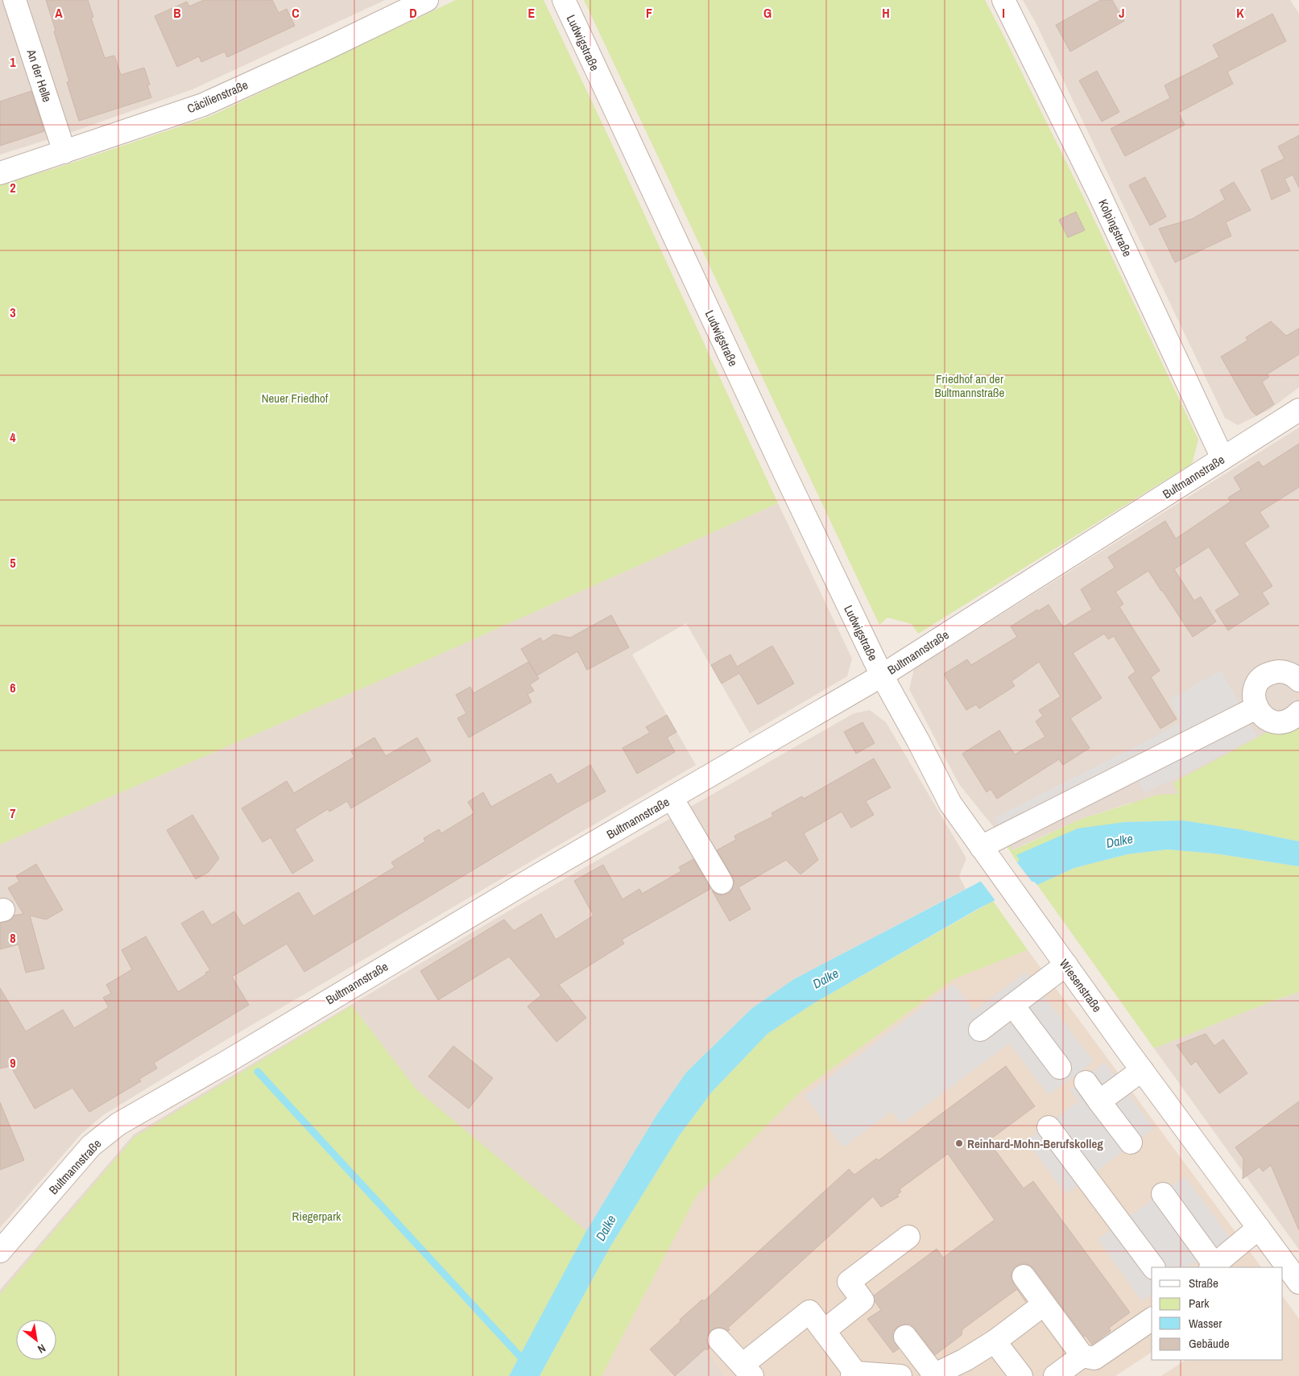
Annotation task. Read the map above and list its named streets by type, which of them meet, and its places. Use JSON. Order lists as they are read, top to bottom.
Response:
{
  "streets": {
    "street": [
      "Ludwigstraße",
      "An der Helle",
      "Cäcilienstraße",
      "Kolpingstraße",
      "Bultmannstraße",
      "Wiesenstraße"
    ]
  },
  "crossings": [
    ["Ludwigstraße", "Bultmannstraße"],
    ["Ludwigstraße", "Wiesenstraße"],
    ["An der Helle", "Cäcilienstraße"],
    ["Kolpingstraße", "Bultmannstraße"],
    ["Bultmannstraße", "Wiesenstraße"]
  ],
  "water": ["Dalke"],
  "parks": ["Friedhof an der Bultmannstraße", "Neuer Friedhof", "Riegerpark"],
  "places": ["Reinhard-Mohn-Berufskolleg"],
  "legend": [
    "Straße",
    "Park",
    "Wasser",
    "Gebäude"
  ],
  "north": "bottom right",
  "grid": {
    "columns": [
      "A",
      "B",
      "C",
      "D",
      "E",
      "F",
      "G",
      "H",
      "I",
      "J",
      "K"
    ],
    "rows": [
      "1",
      "2",
      "3",
      "4",
      "5",
      "6",
      "7",
      "8",
      "9"
    ]
  }
}
